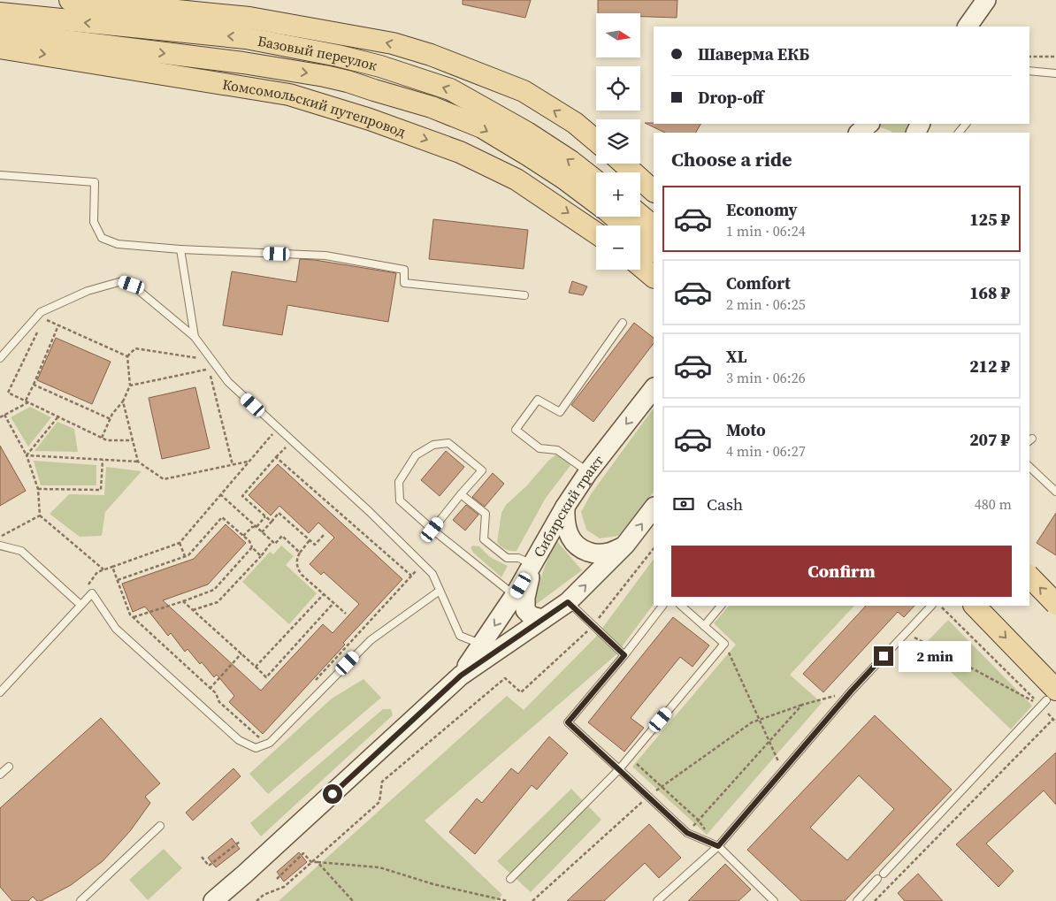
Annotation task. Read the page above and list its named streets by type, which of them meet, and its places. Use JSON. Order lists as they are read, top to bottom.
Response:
{
  "streets": {
    "main road": ["Базовый переулок", "Комсомольский путепровод", "Сибирский тракт"]
  },
  "north": "right",
  "page": {
    "map_buttons": ["+", "−"],
    "banner": ["Шаверма ЕКБ", "Drop-off"],
    "heading": "Choose a ride",
    "list": [
      {
        "name": "Economy",
        "note": "1 min · 06:24",
        "value": "125 ₽"
      },
      {
        "name": "Comfort",
        "note": "2 min · 06:25",
        "value": "168 ₽"
      },
      {
        "name": "XL",
        "note": "3 min · 06:26",
        "value": "212 ₽"
      },
      {
        "name": "Moto",
        "note": "4 min · 06:27",
        "value": "207 ₽"
      }
    ],
    "pay": ["Cash", "480 m"],
    "buttons": "Confirm",
    "bubble": "2 min"
  }
}
